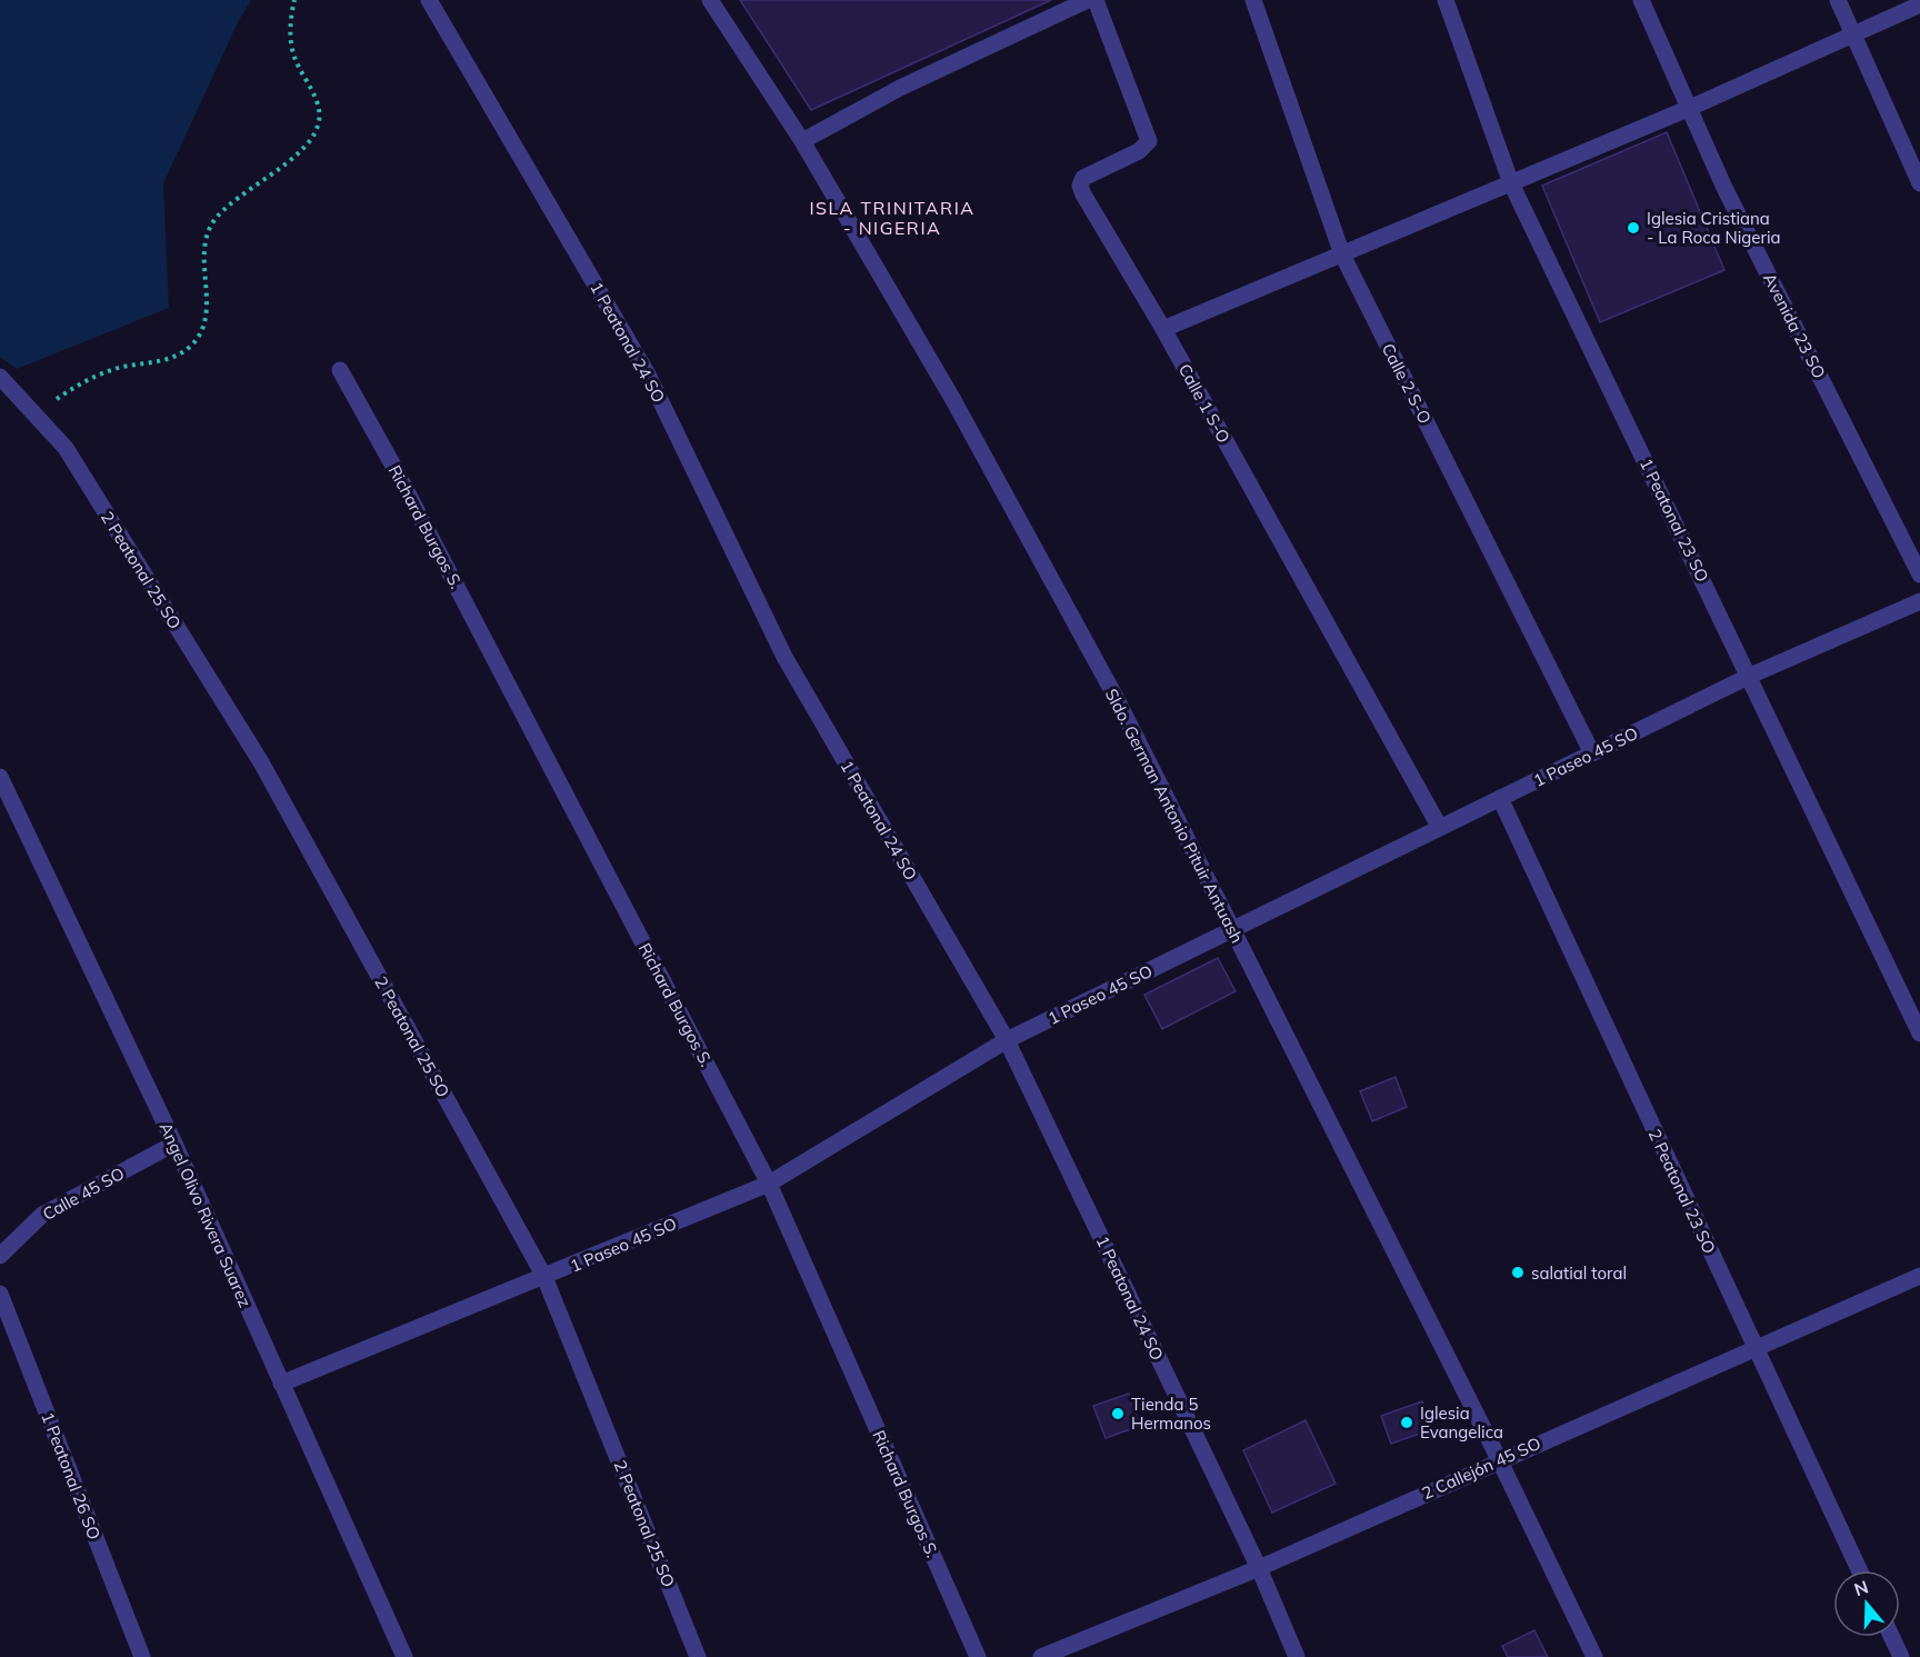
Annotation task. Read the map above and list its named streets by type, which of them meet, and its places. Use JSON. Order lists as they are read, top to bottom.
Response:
{
  "streets": {
    "street": [
      "Avenida 23 SO",
      "1 Peatonal 24 SO",
      "Calle 2 S-O",
      "Calle 1 S-O",
      "1 Peatonal 23 SO",
      "Richard Burgos S.",
      "2 Peatonal 25 SO",
      "1 Paseo 45 SO",
      "Sldo. German Antonio Pituir Antuash",
      "2 Peatonal 23 SO",
      "Calle 45 SO",
      "Angel Olivo Rivera Suarez",
      "2 Callejón 45 SO",
      "1 Peatonal 26 SO"
    ]
  },
  "crossings": [
    ["1 Peatonal 24 SO", "1 Paseo 45 SO"],
    ["1 Peatonal 24 SO", "2 Callejón 45 SO"],
    ["Calle 2 S-O", "1 Paseo 45 SO"],
    ["Calle 1 S-O", "1 Paseo 45 SO"],
    ["1 Peatonal 23 SO", "1 Paseo 45 SO"],
    ["Richard Burgos S.", "1 Paseo 45 SO"],
    ["2 Peatonal 25 SO", "1 Paseo 45 SO"],
    ["1 Paseo 45 SO", "Sldo. German Antonio Pituir Antuash"],
    ["1 Paseo 45 SO", "2 Peatonal 23 SO"],
    ["1 Paseo 45 SO", "Angel Olivo Rivera Suarez"],
    ["Sldo. German Antonio Pituir Antuash", "2 Callejón 45 SO"],
    ["2 Peatonal 23 SO", "2 Callejón 45 SO"],
    ["Calle 45 SO", "Angel Olivo Rivera Suarez"]
  ],
  "districts": ["ISLA TRINITARIA - NIGERIA"],
  "places": [
    "Iglesia Cristiana - La Roca Nigeria",
    "salatial toral",
    "Tienda 5 Hermanos",
    "Iglesia Evangelica"
  ],
  "north": "top"
}
